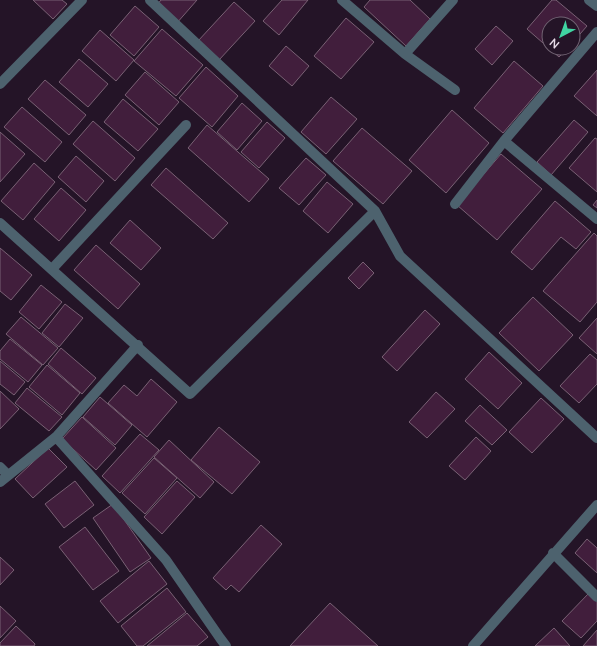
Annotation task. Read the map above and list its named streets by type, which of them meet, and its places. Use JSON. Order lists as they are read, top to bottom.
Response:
{
  "north": "bottom left"
}
